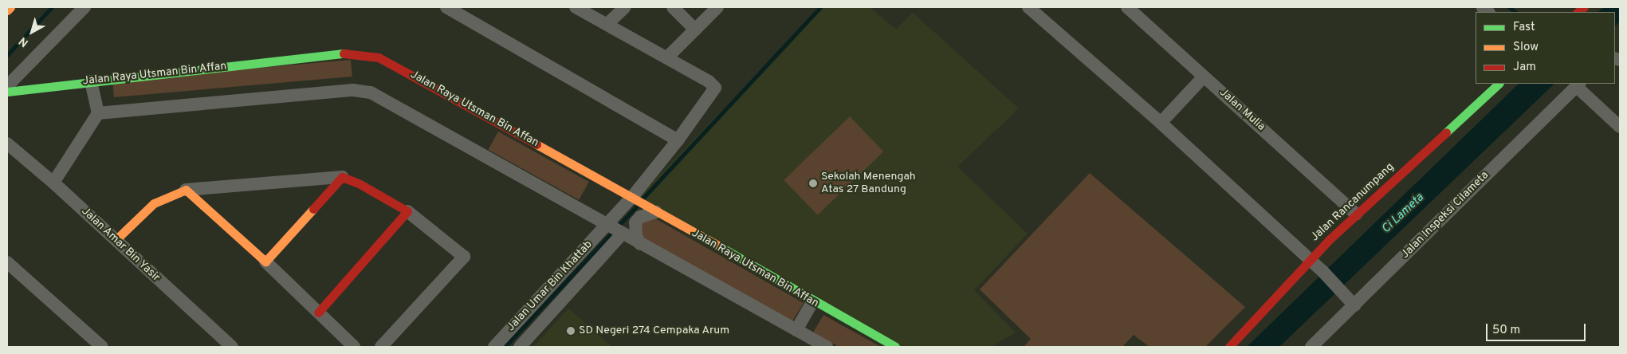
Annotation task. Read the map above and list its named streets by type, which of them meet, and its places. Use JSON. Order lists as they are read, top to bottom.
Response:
{
  "streets": {
    "street": [
      "Jalan Raya Utsman Bin Affan",
      "Jalan Mulia",
      "Jalan Rancanumpang",
      "Jalan Inspeksi Cilameta",
      "Jalan Amar Bin Yasir",
      "Jalan Umar Bin Khattab"
    ]
  },
  "crossings": [
    ["Jalan Mulia", "Jalan Rancanumpang"]
  ],
  "water": ["Ci Lameta"],
  "places": ["Sekolah Menengah Atas 27 Bandung", "SD Negeri 274 Cempaka Arum"],
  "legend": ["Fast", "Slow", "Jam"],
  "scale_bar": "50 m",
  "north": "bottom left"
}
